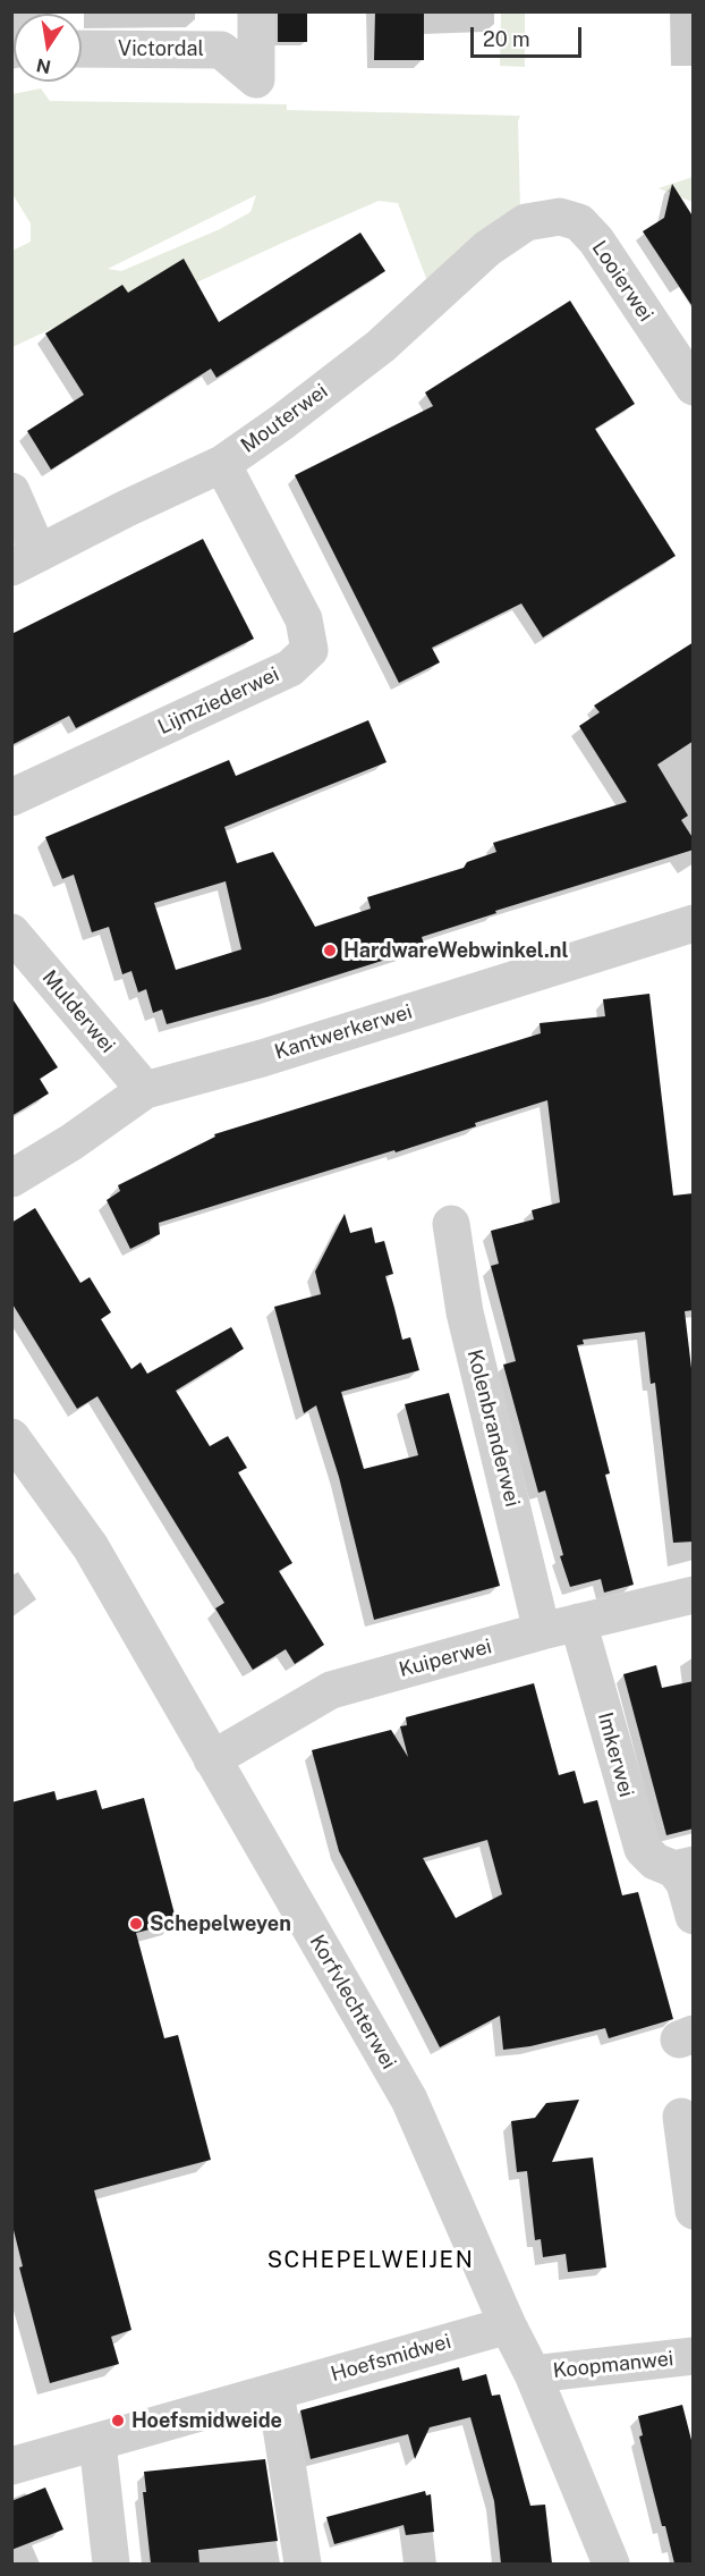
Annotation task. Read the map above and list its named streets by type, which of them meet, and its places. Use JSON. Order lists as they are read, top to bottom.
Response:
{
  "streets": {
    "street": [
      "Victordal",
      "Looierwei",
      "Mouterwei",
      "Lijmziederwei",
      "Mulderwei",
      "Kantwerkerwei",
      "Kolenbranderwei",
      "Kuiperwei",
      "Imkerwei",
      "Korfvlechterwei",
      "Hoefsmidwei",
      "Koopmanwei"
    ]
  },
  "crossings": [
    ["Looierwei", "Mouterwei"],
    ["Mouterwei", "Lijmziederwei"],
    ["Mulderwei", "Kantwerkerwei"],
    ["Kolenbranderwei", "Kuiperwei"],
    ["Kuiperwei", "Imkerwei"],
    ["Kuiperwei", "Korfvlechterwei"],
    ["Korfvlechterwei", "Hoefsmidwei"],
    ["Korfvlechterwei", "Koopmanwei"]
  ],
  "districts": ["SCHEPELWEIJEN"],
  "places": ["HardwareWebwinkel.nl", "Schepelweyen", "Hoefsmidweide"],
  "scale_bar": "20 m",
  "north": "bottom"
}
